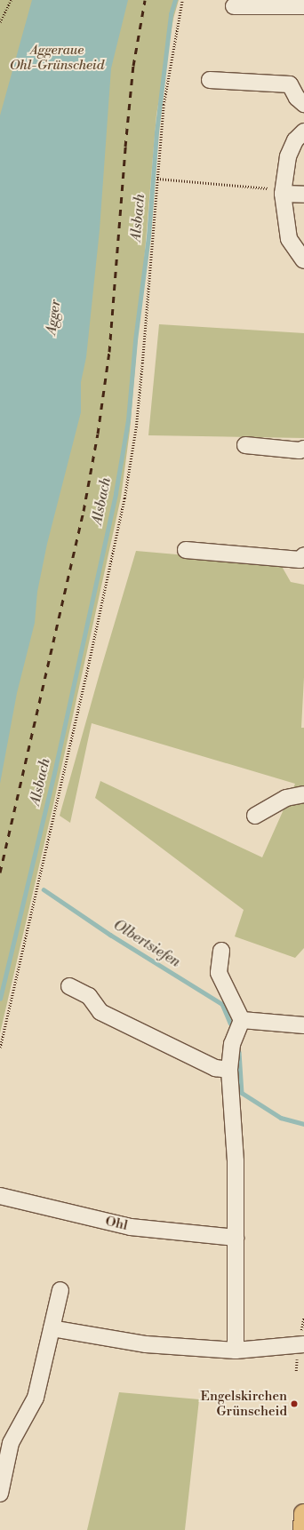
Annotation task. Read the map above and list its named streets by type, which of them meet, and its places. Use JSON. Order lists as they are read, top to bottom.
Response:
{
  "streets": {
    "street": ["Ohl"]
  },
  "water": ["Alsbach", "Agger", "Olbertsiefen"],
  "parks": ["Aggeraue Ohl-Grünscheid"],
  "places": ["Engelskirchen Grünscheid"]
}
